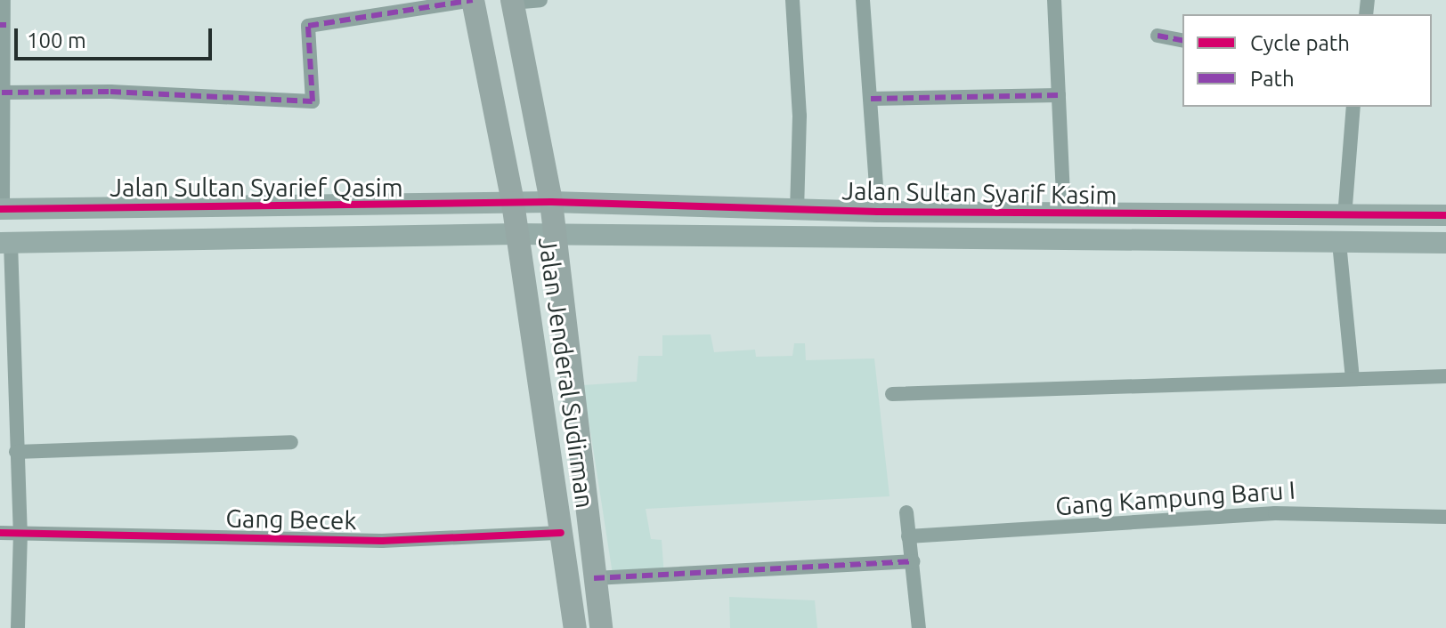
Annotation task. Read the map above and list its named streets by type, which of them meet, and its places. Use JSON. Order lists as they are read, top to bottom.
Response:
{
  "streets": {
    "main road": ["Jalan Jenderal Sudirman"],
    "street": [
      "Jalan Sultan Syarief Qasim",
      "Jalan Sultan Syarif Kasim",
      "Gang Kampung Baru I",
      "Gang Becek"
    ]
  },
  "crossings": [
    ["Jalan Sultan Syarief Qasim", "Jalan Sultan Syarif Kasim"],
    ["Jalan Sultan Syarief Qasim", "Jalan Jenderal Sudirman"],
    ["Jalan Sultan Syarif Kasim", "Jalan Jenderal Sudirman"],
    ["Jalan Jenderal Sudirman", "Gang Becek"]
  ],
  "legend": ["Cycle path", "Path"],
  "scale_bar": "100 m"
}
